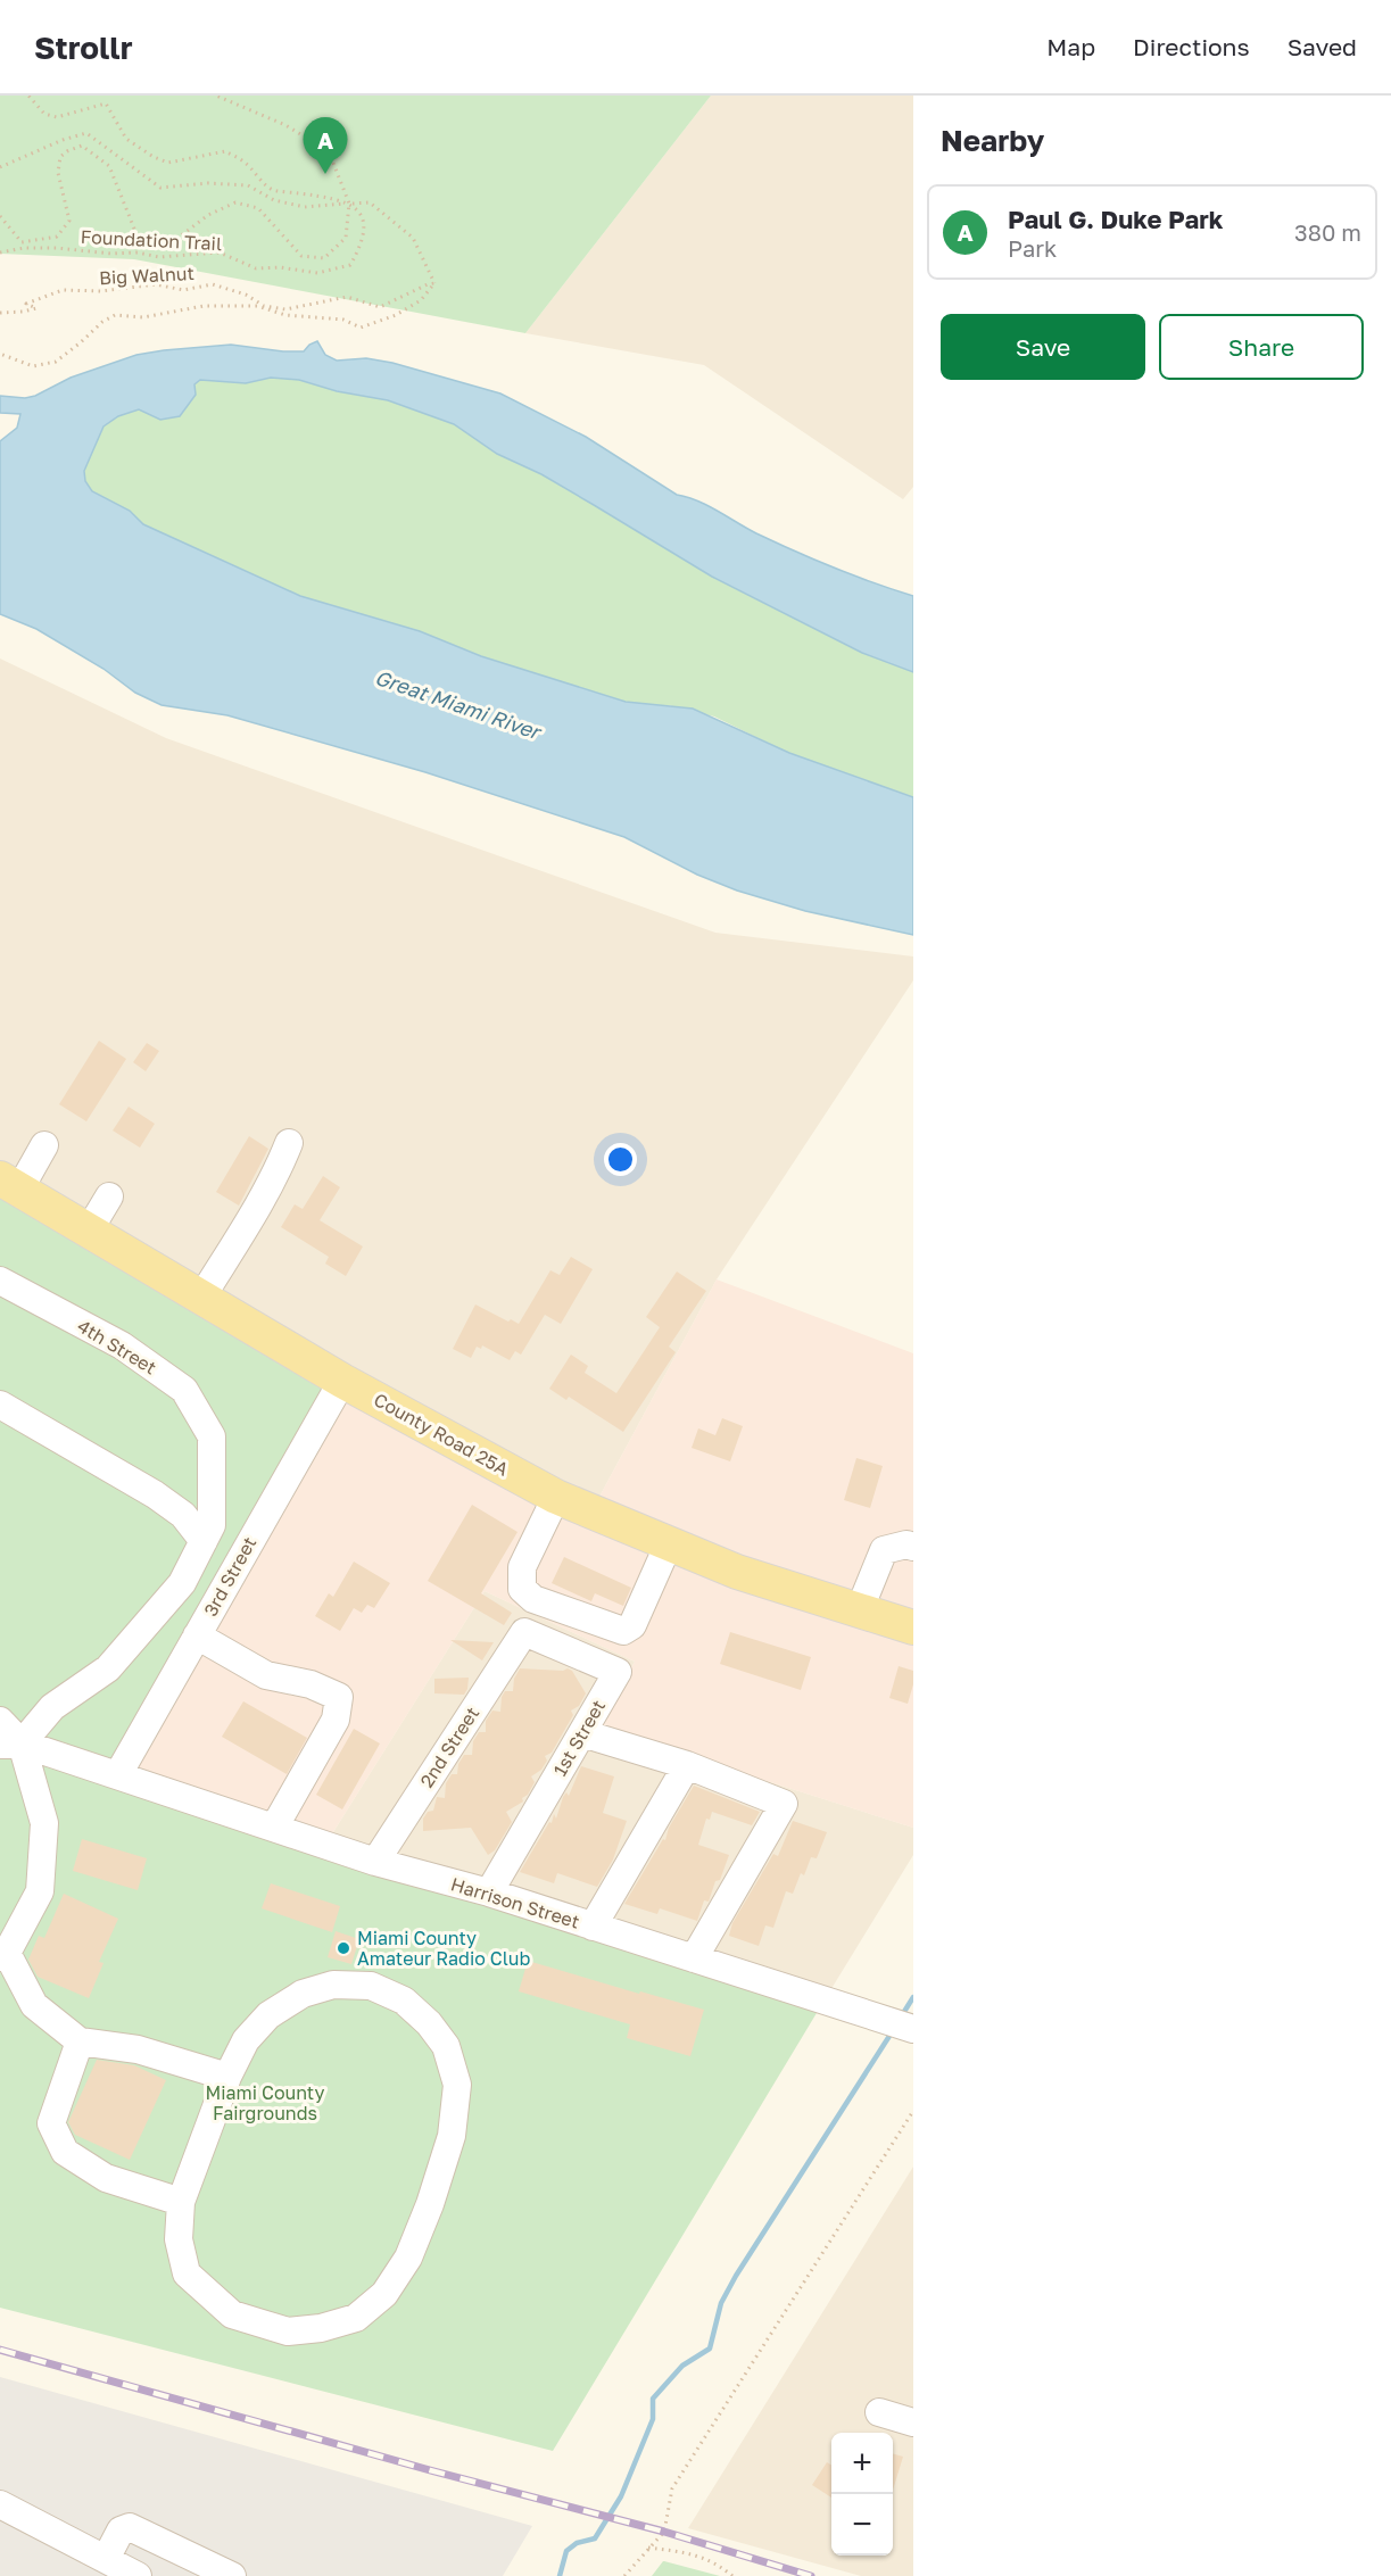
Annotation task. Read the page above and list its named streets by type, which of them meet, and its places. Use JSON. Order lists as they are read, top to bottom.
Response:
{
  "streets": {
    "main road": ["County Road 25A"],
    "street": [
      "4th Street",
      "3rd Street",
      "1st Street",
      "2nd Street",
      "Harrison Street"
    ],
    "path": ["Foundation Trail", "Big Walnut"]
  },
  "crossings": [
    ["County Road 25A", "3rd Street"],
    ["3rd Street", "Harrison Street"],
    ["1st Street", "2nd Street"],
    ["1st Street", "Harrison Street"],
    ["2nd Street", "Harrison Street"]
  ],
  "water": ["Great Miami River"],
  "parks": ["Miami County Fairgrounds"],
  "places": ["Miami County Amateur Radio Club"],
  "page": {
    "header": "Strollr",
    "nav": ["Map", "Directions", "Saved"],
    "heading": "Nearby",
    "pins": "A",
    "list": [
      {
        "mark": "A",
        "name": "Paul G. Duke Park",
        "note": "Park",
        "value": "380 m"
      }
    ],
    "buttons": ["Save", "Share"],
    "map_buttons": ["+", "−"]
  }
}
